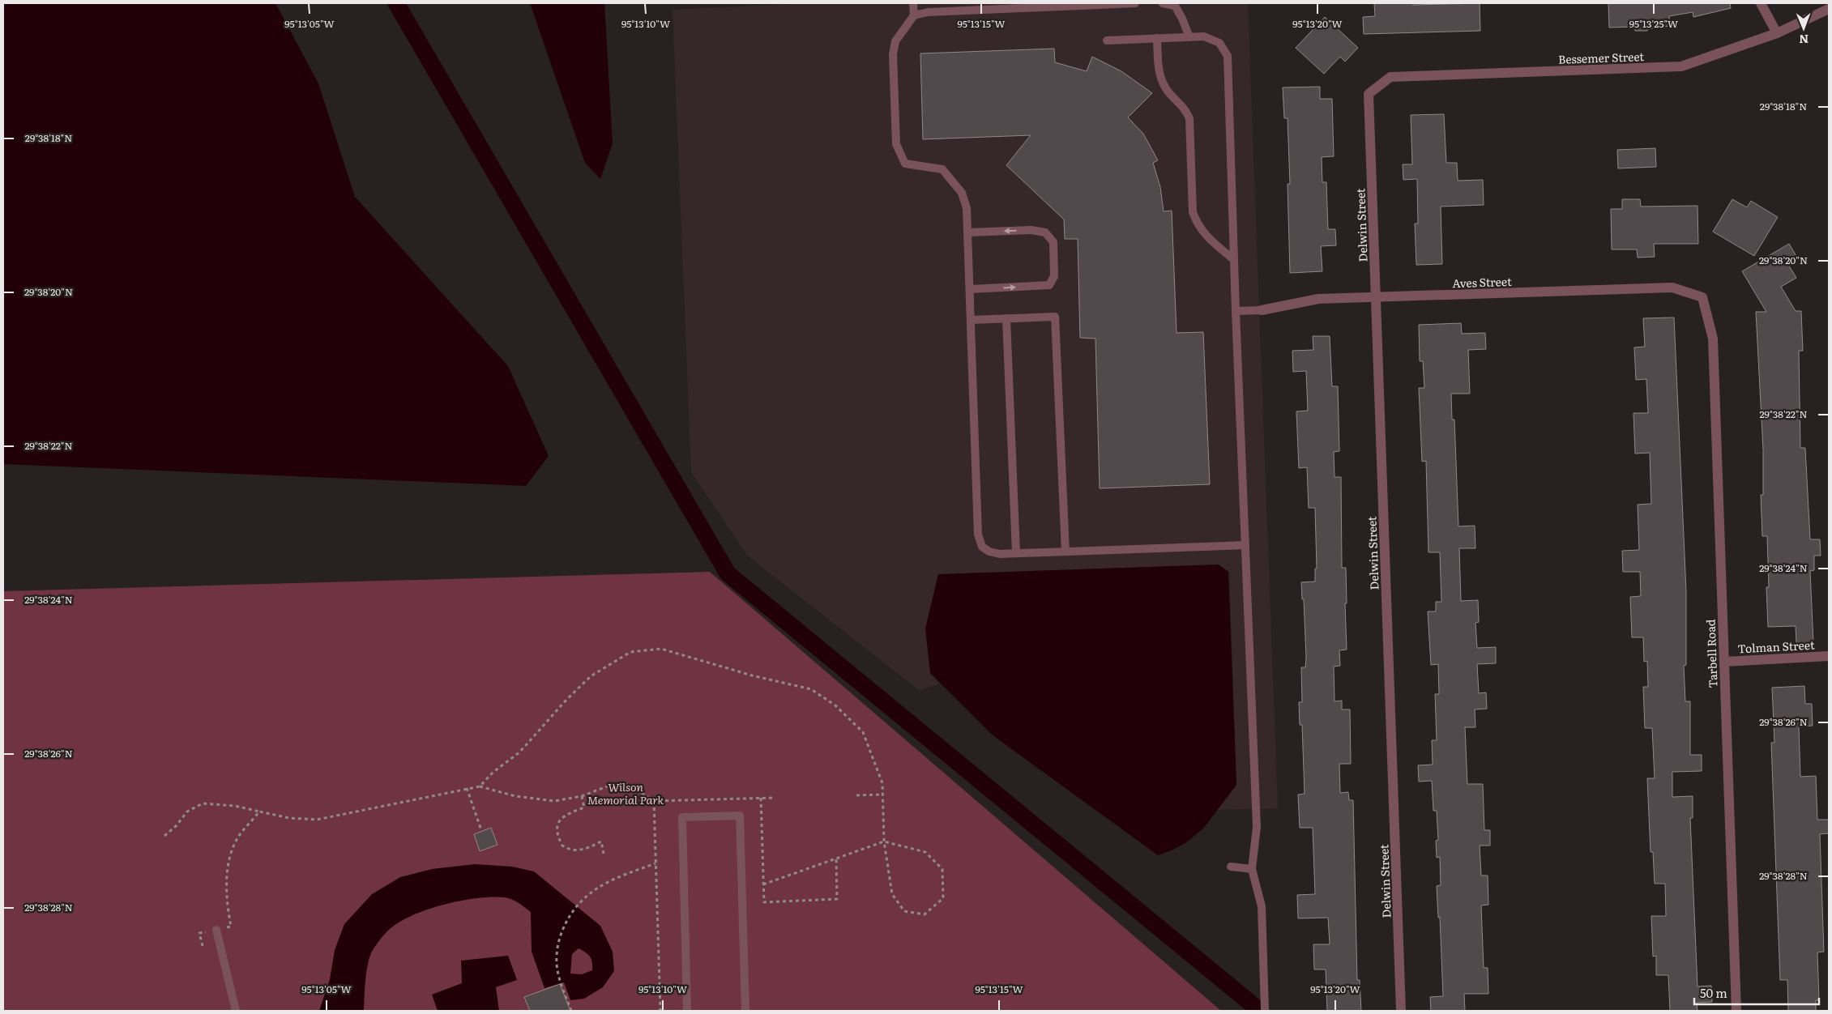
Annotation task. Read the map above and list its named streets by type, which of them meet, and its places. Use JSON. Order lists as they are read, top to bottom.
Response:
{
  "streets": {
    "street": [
      "Bessemer Street",
      "Delwin Street",
      "Aves Street",
      "Tolman Street",
      "Tarbell Road"
    ]
  },
  "crossings": [
    ["Bessemer Street", "Delwin Street"],
    ["Delwin Street", "Aves Street"],
    ["Aves Street", "Tarbell Road"],
    ["Tolman Street", "Tarbell Road"]
  ],
  "parks": ["Wilson Memorial Park"],
  "scale_bar": "50 m",
  "north": "bottom",
  "coordinates": [
    "95°13'05\"W",
    "95°13'10\"W",
    "95°13'15\"W",
    "95°13'20\"W",
    "95°13'25\"W",
    "29°38'18\"N",
    "29°38'20\"N",
    "29°38'22\"N",
    "29°38'24\"N",
    "29°38'26\"N",
    "29°38'28\"N"
  ]
}
